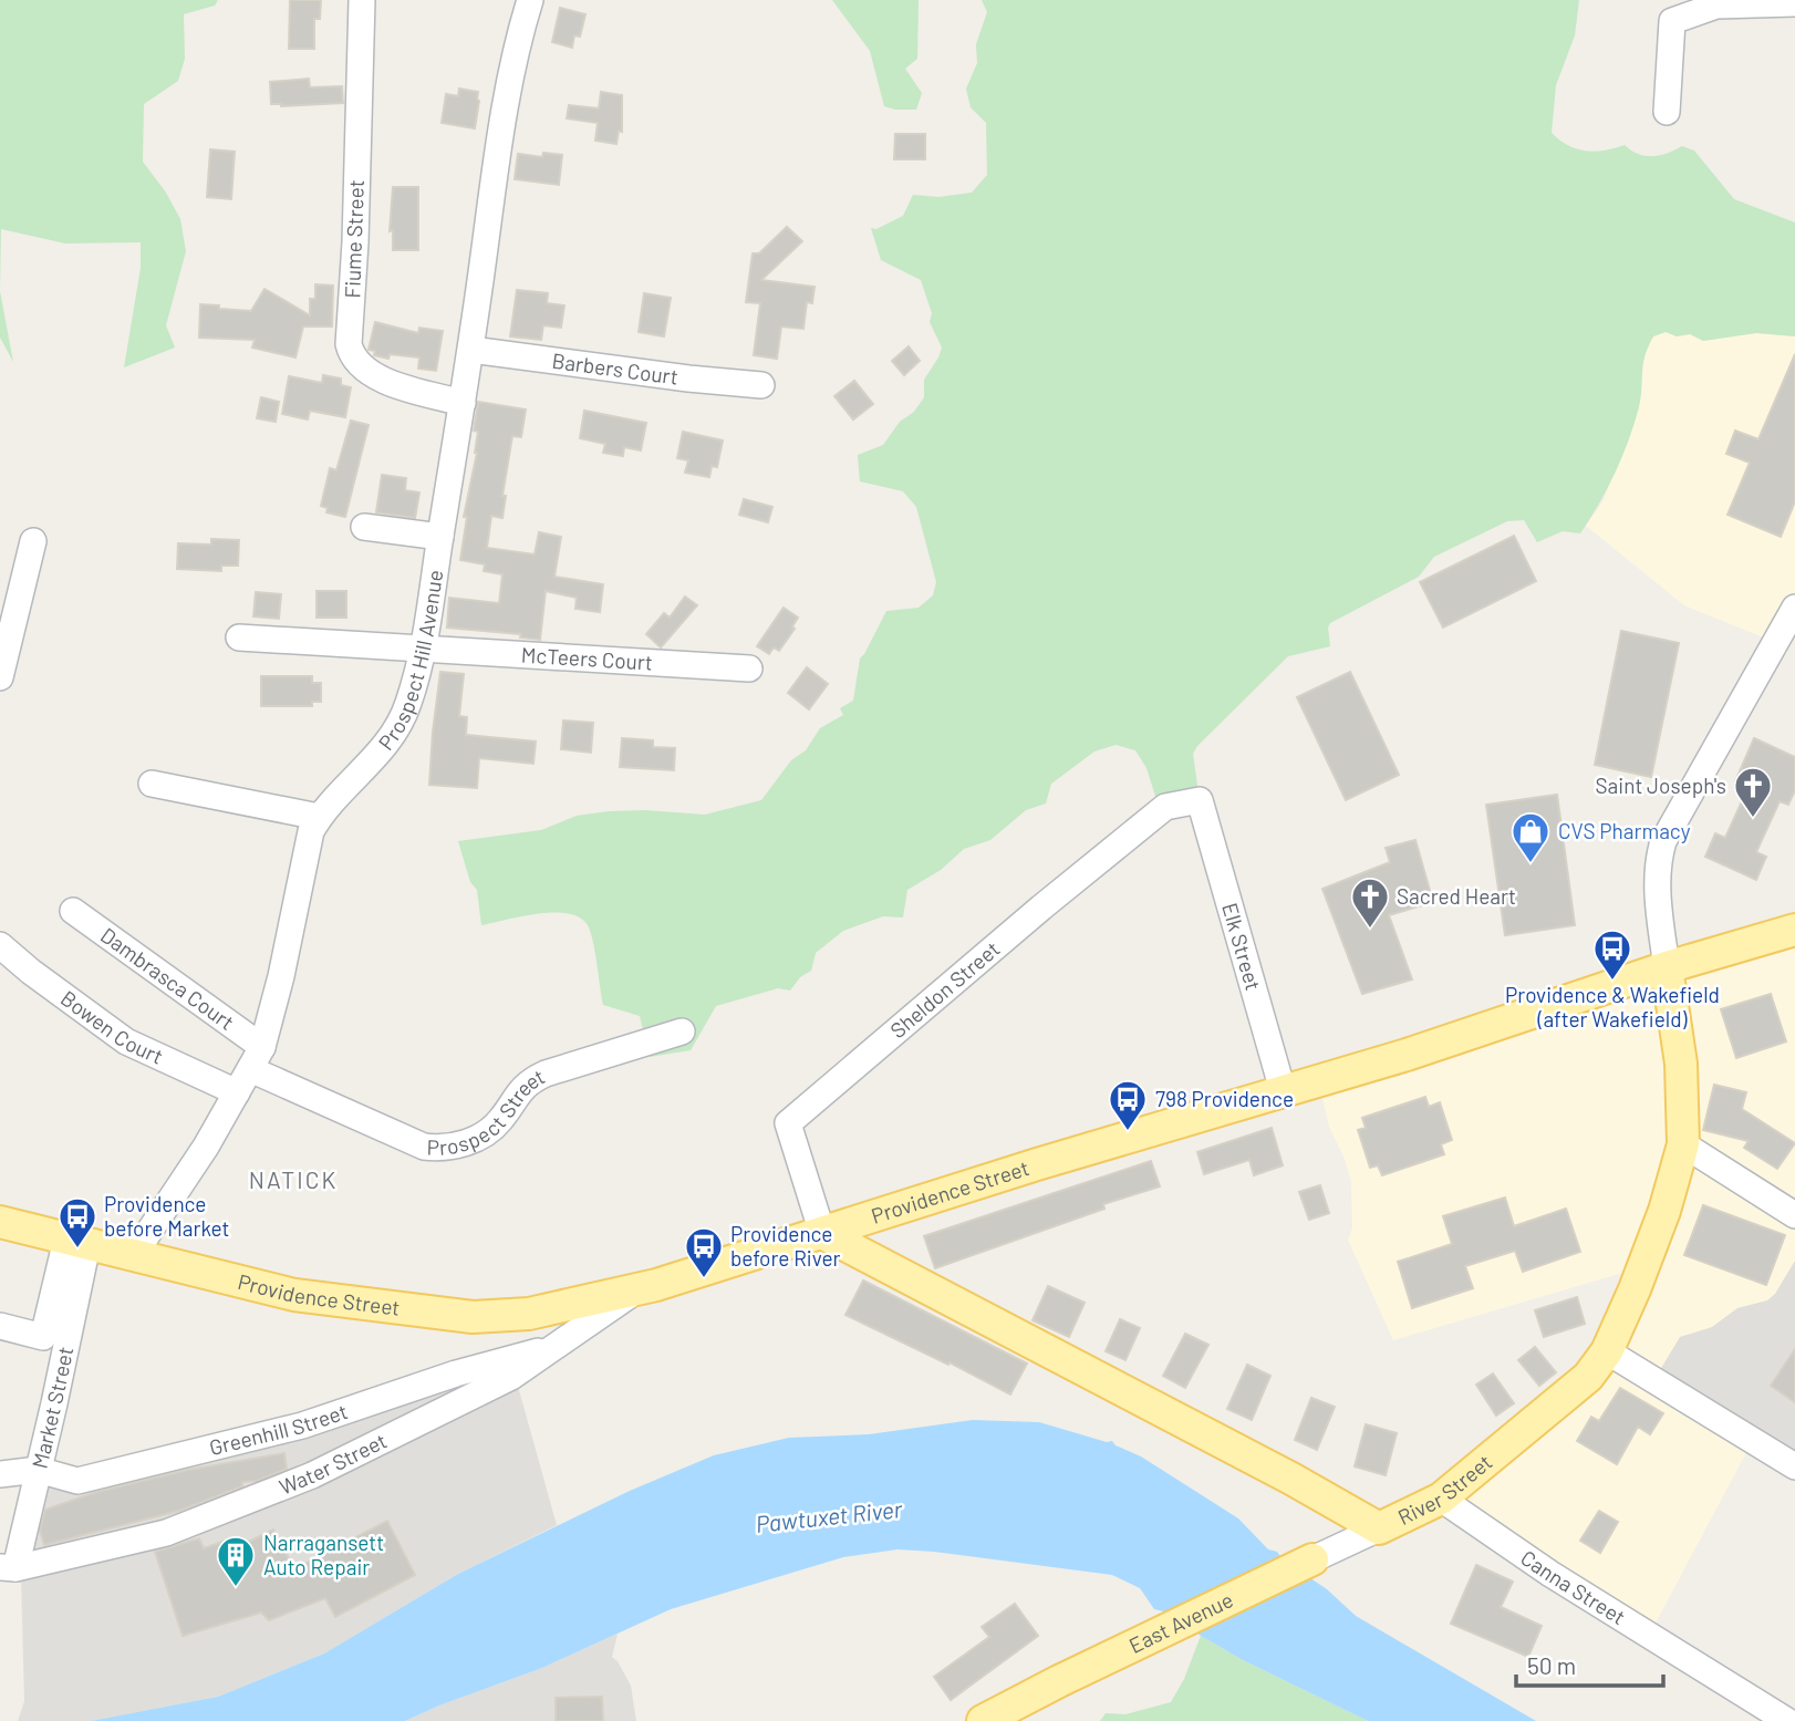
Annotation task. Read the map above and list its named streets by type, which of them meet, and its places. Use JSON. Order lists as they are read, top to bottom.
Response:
{
  "streets": {
    "main road": ["Providence Street", "River Street", "East Avenue"],
    "street": [
      "Fiume Street",
      "Barbers Court",
      "Prospect Hill Avenue",
      "McTeers Court",
      "Elk Street",
      "Dambrasca Court",
      "Sheldon Street",
      "Bowen Court",
      "Prospect Street",
      "Market Street",
      "Greenhill Street",
      "Water Street",
      "Canna Street"
    ]
  },
  "crossings": [
    ["Fiume Street", "Prospect Hill Avenue"],
    ["Barbers Court", "Prospect Hill Avenue"],
    ["Prospect Hill Avenue", "McTeers Court"],
    ["Prospect Hill Avenue", "Dambrasca Court"],
    ["Prospect Hill Avenue", "Bowen Court"],
    ["Prospect Hill Avenue", "Prospect Street"],
    ["Prospect Hill Avenue", "Providence Street"],
    ["Elk Street", "Sheldon Street"],
    ["Elk Street", "Providence Street"],
    ["Dambrasca Court", "Prospect Street"],
    ["Sheldon Street", "Providence Street"],
    ["Sheldon Street", "River Street"],
    ["Providence Street", "Market Street"],
    ["Providence Street", "Water Street"],
    ["Providence Street", "River Street"],
    ["Market Street", "Greenhill Street"],
    ["Market Street", "Water Street"],
    ["Greenhill Street", "Water Street"],
    ["River Street", "Canna Street"],
    ["River Street", "East Avenue"]
  ],
  "districts": ["NATICK"],
  "water": ["Pawtuxet River"],
  "places": {
    "church": ["Saint Joseph's", "Sacred Heart"],
    "shop": ["CVS Pharmacy"],
    "bus stop": [
      "Providence & Wakefield (after Wakefield)",
      "798 Providence",
      "Providence before Market",
      "Providence before River"
    ],
    "building": ["Narragansett Auto Repair"]
  },
  "scale_bar": "50 m"
}
